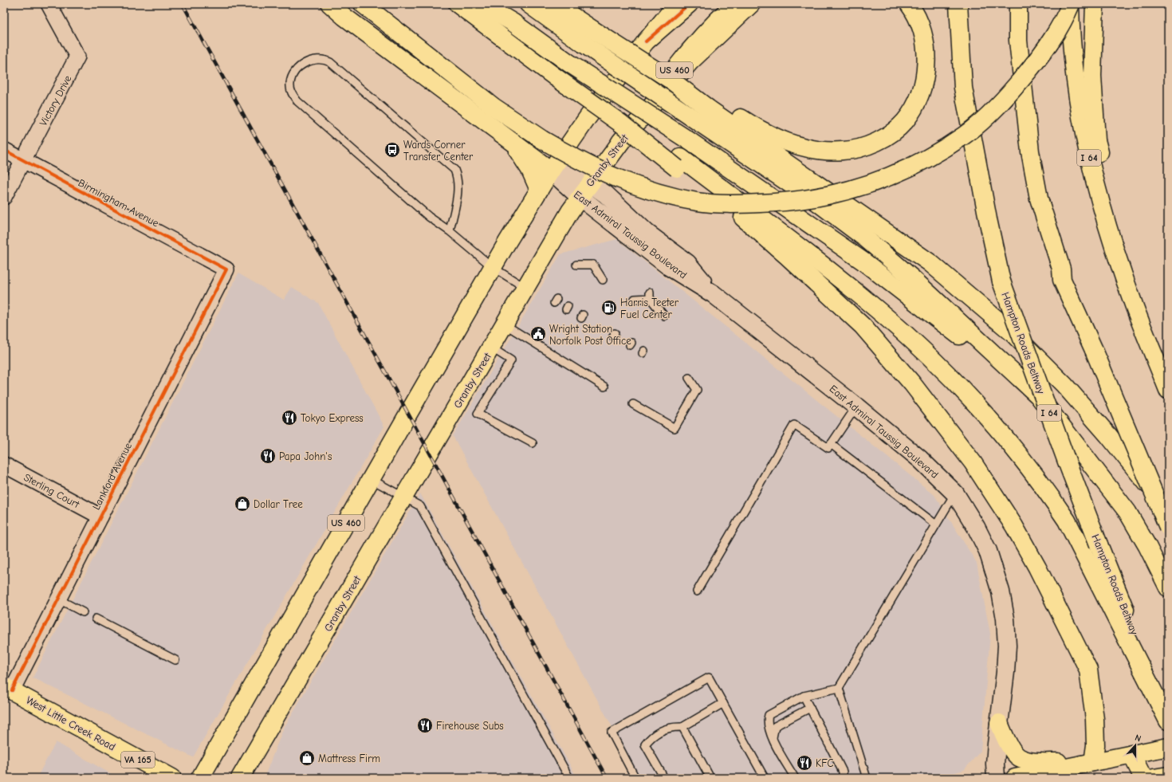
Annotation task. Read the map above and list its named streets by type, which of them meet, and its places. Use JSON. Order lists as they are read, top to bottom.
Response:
{
  "streets": {
    "main road": [
      "US 460",
      "I 64",
      "Granby Street",
      "East Admiral Taussig Boulevard",
      "Hampton Roads Beltway",
      "West Little Creek Road",
      "VA 165"
    ],
    "street": [
      "Victory Drive",
      "Birmingham Avenue",
      "Lankford Avenue",
      "Sterling Court"
    ]
  },
  "crossings": [
    ["US 460", "East Admiral Taussig Boulevard"],
    ["Victory Drive", "Birmingham Avenue"],
    ["Granby Street", "East Admiral Taussig Boulevard"],
    ["Birmingham Avenue", "Lankford Avenue"],
    ["Lankford Avenue", "Sterling Court"],
    ["Lankford Avenue", "West Little Creek Road"]
  ],
  "places": {
    "bus stop": ["Wards Corner Transfer Center"],
    "fuel station": ["Harris Teeter Fuel Center"],
    "public building": ["Wright Station Norfolk Post Office"],
    "restaurant": [
      "Tokyo Express",
      "Papa John's",
      "Firehouse Subs",
      "KFC"
    ],
    "shop": ["Dollar Tree", "Mattress Firm"]
  },
  "north": "top"
}
